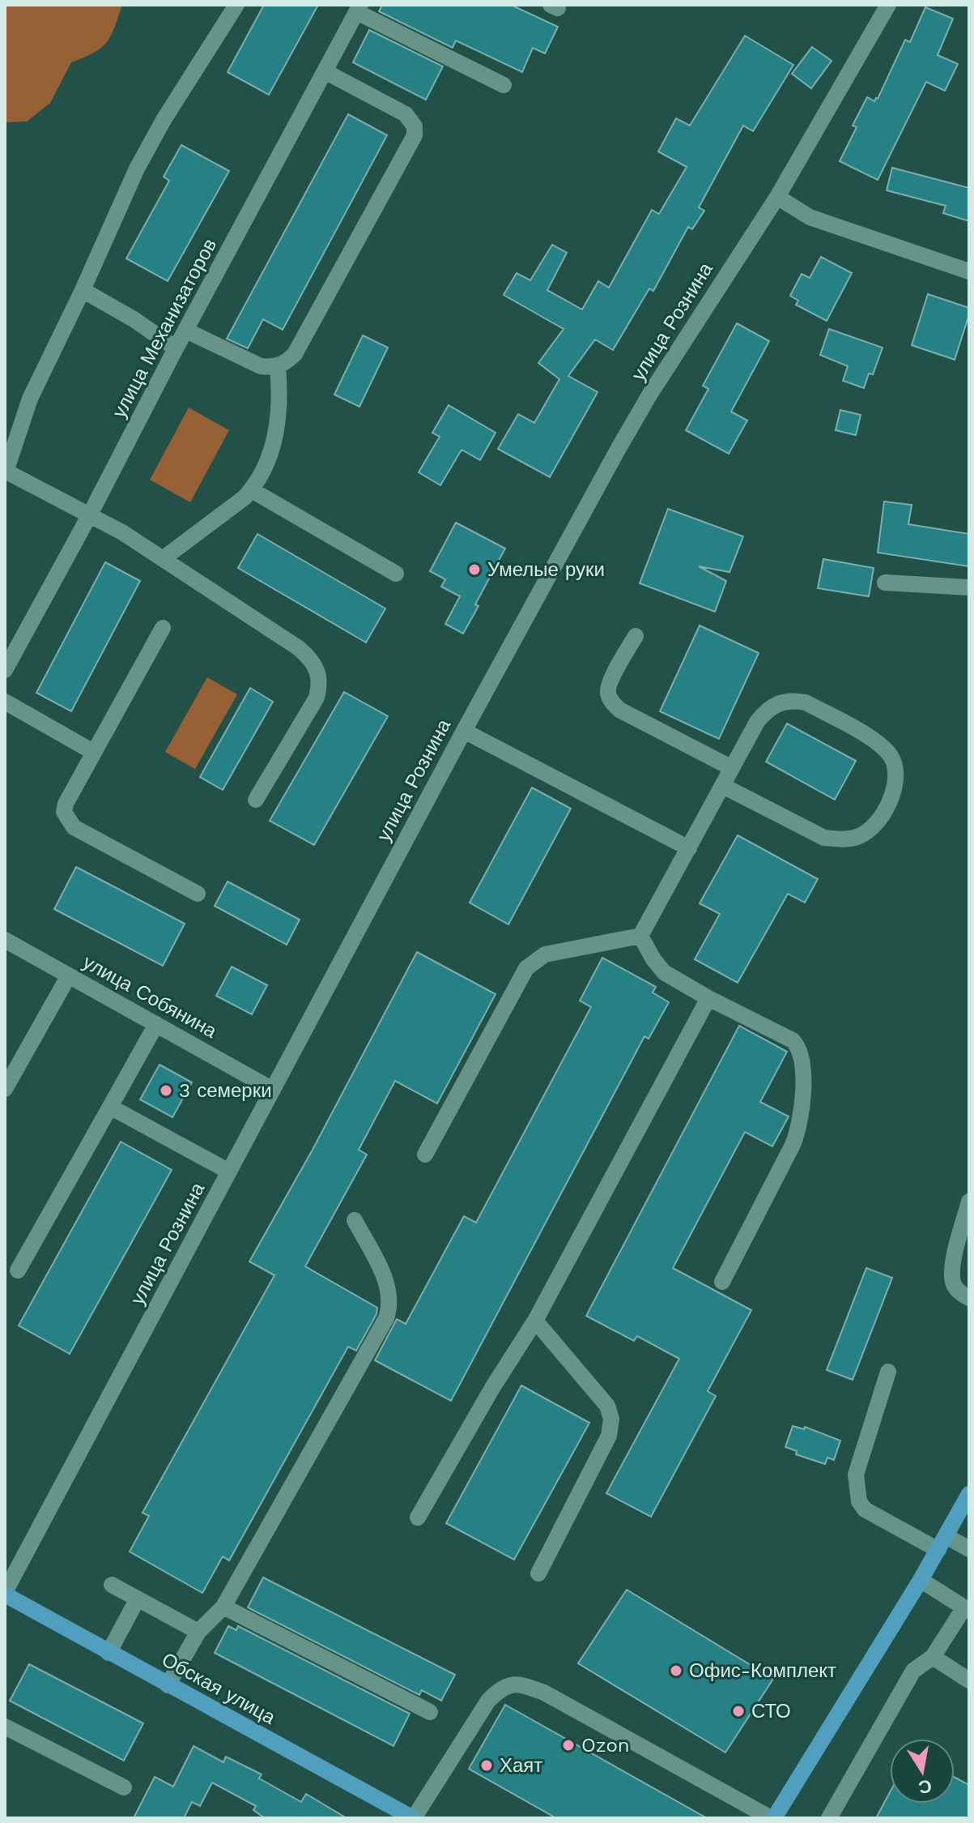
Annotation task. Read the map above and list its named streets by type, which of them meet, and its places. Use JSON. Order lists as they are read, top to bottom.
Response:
{
  "streets": {
    "main road": ["Обская улица"],
    "street": ["улица Рознина", "улица Механизаторов", "улица Собянина"]
  },
  "crossings": [
    ["улица Рознина", "улица Собянина"],
    ["улица Рознина", "Обская улица"]
  ],
  "places": [
    "Умелые руки",
    "3 семерки",
    "Офис-Комплект",
    "СТО",
    "Ozon",
    "Хаят"
  ],
  "north": "bottom"
}
